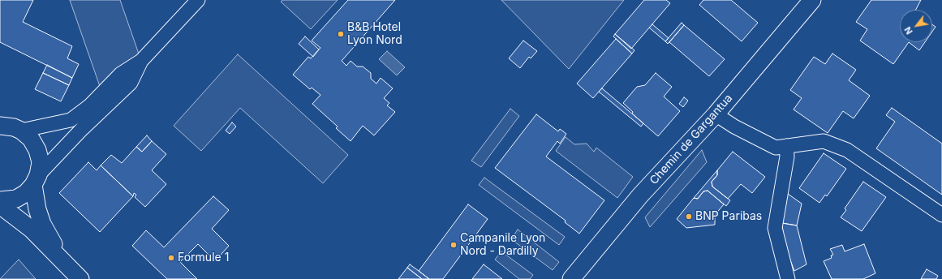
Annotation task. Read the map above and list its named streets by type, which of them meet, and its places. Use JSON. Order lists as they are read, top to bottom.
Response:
{
  "streets": {
    "street": ["Chemin de Gargantua"]
  },
  "places": [
    "B&B Hotel Lyon Nord",
    "BNP Paribas",
    "Campanile Lyon Nord - Dardilly",
    "Formule 1"
  ],
  "north": "bottom left"
}
